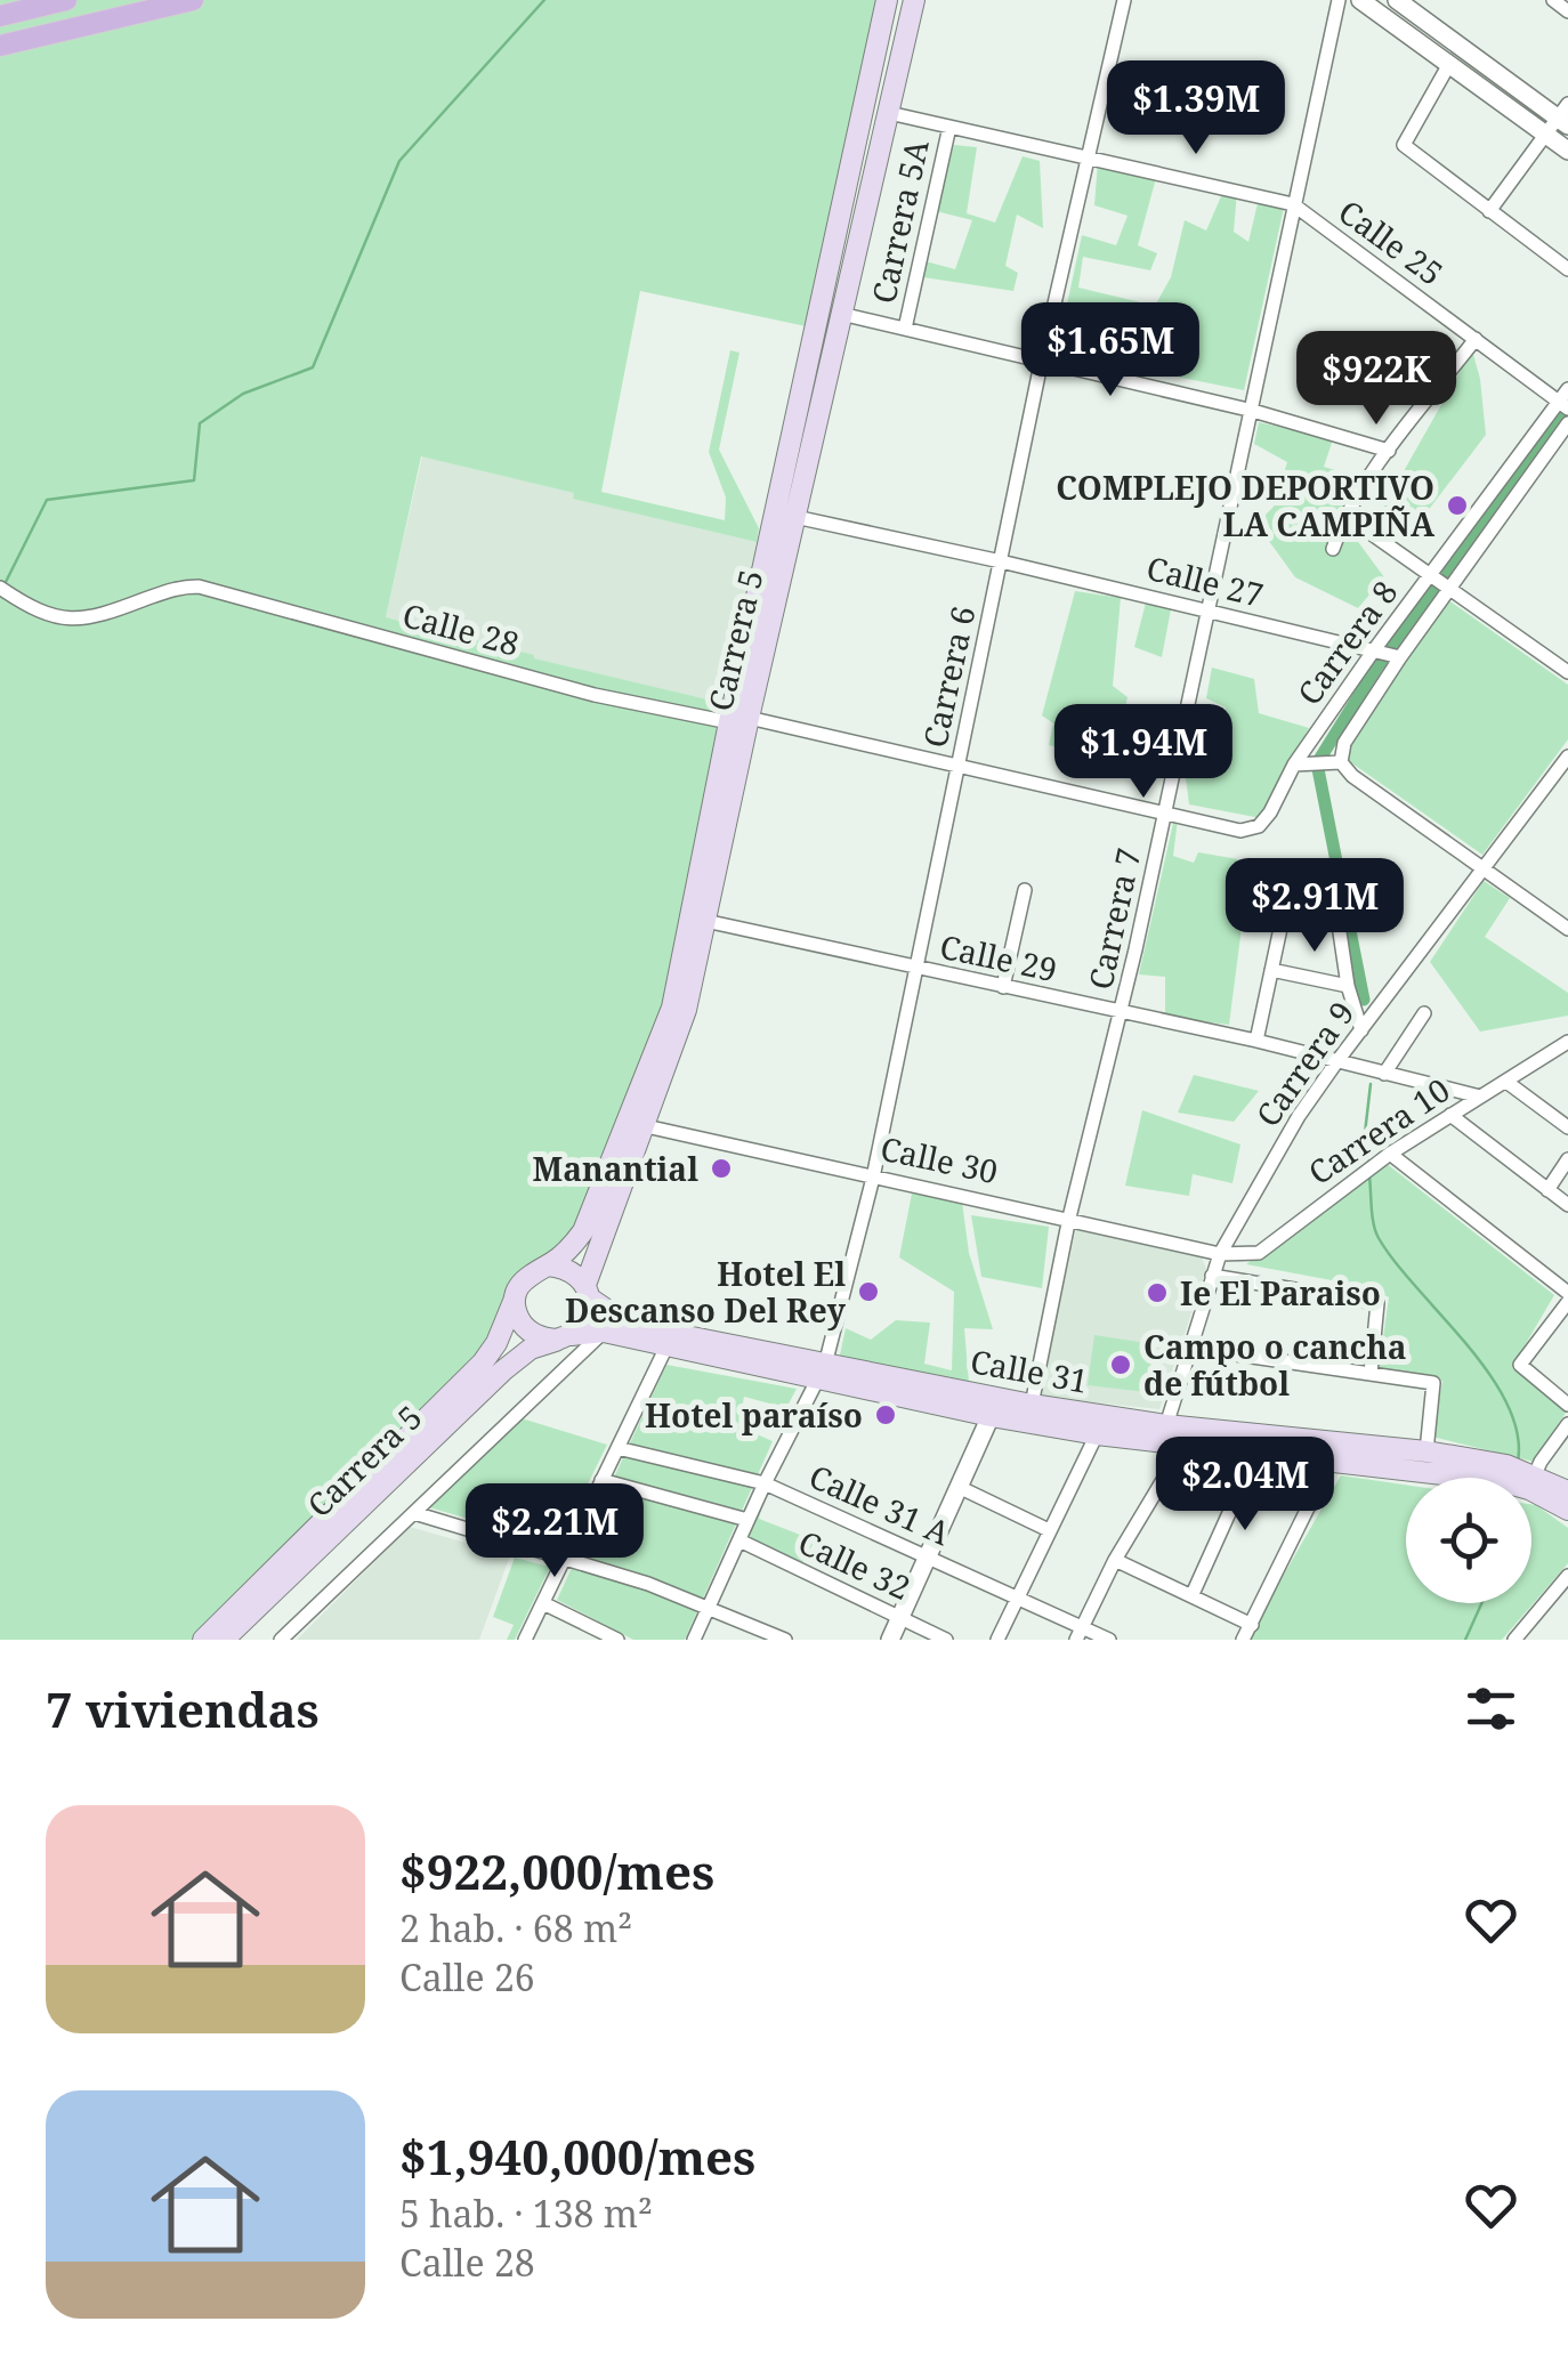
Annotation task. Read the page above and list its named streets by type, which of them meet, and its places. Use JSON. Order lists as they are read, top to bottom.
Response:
{
  "streets": {
    "main road": ["Carrera 5", "Calle 31"],
    "street": [
      "Carrera 5A",
      "Calle 25",
      "Calle 27",
      "Calle 28",
      "Carrera 8",
      "Carrera 6",
      "Carrera 7",
      "Calle 29",
      "Carrera 9",
      "Carrera 10",
      "Calle 30",
      "Calle 31 A",
      "Calle 32"
    ]
  },
  "crossings": [
    ["Carrera 5A", "Calle 25"],
    ["Calle 25", "Carrera 5"],
    ["Calle 25", "Carrera 8"],
    ["Calle 25", "Carrera 6"],
    ["Calle 25", "Carrera 7"],
    ["Calle 27", "Carrera 5"],
    ["Calle 27", "Carrera 8"],
    ["Calle 27", "Carrera 6"],
    ["Calle 27", "Carrera 7"],
    ["Calle 28", "Carrera 5"],
    ["Calle 28", "Carrera 8"],
    ["Calle 28", "Carrera 6"],
    ["Calle 28", "Carrera 7"],
    ["Carrera 5", "Calle 29"],
    ["Carrera 5", "Calle 30"],
    ["Carrera 5", "Calle 31"],
    ["Carrera 6", "Calle 29"],
    ["Carrera 6", "Calle 30"],
    ["Carrera 6", "Calle 31"],
    ["Carrera 6", "Calle 31 A"],
    ["Carrera 6", "Calle 32"],
    ["Carrera 7", "Calle 29"],
    ["Carrera 7", "Calle 30"],
    ["Carrera 7", "Calle 31"],
    ["Calle 29", "Carrera 9"],
    ["Calle 29", "Carrera 10"],
    ["Carrera 9", "Carrera 10"],
    ["Carrera 9", "Calle 30"],
    ["Carrera 9", "Calle 31"],
    ["Carrera 9", "Calle 31 A"],
    ["Carrera 10", "Calle 30"]
  ],
  "places": [
    "COMPLEJO DEPORTIVO LA CAMPIÑA",
    "Manantial",
    "Hotel El Descanso Del Rey",
    "Ie El Paraiso",
    "Campo o cancha de fútbol",
    "Hotel paraíso"
  ],
  "page": {
    "price": [
      "$1.39M",
      "$1.65M",
      "$922K",
      "$1.94M",
      "$2.91M",
      "$2.04M",
      "$2.21M"
    ],
    "heading": "7 viviendas",
    "list": [
      {
        "name": "$922,000/mes",
        "note": "2 hab. · 68 m² · Calle 26"
      },
      {
        "name": "$1,940,000/mes",
        "note": "5 hab. · 138 m² · Calle 28"
      }
    ]
  }
}
